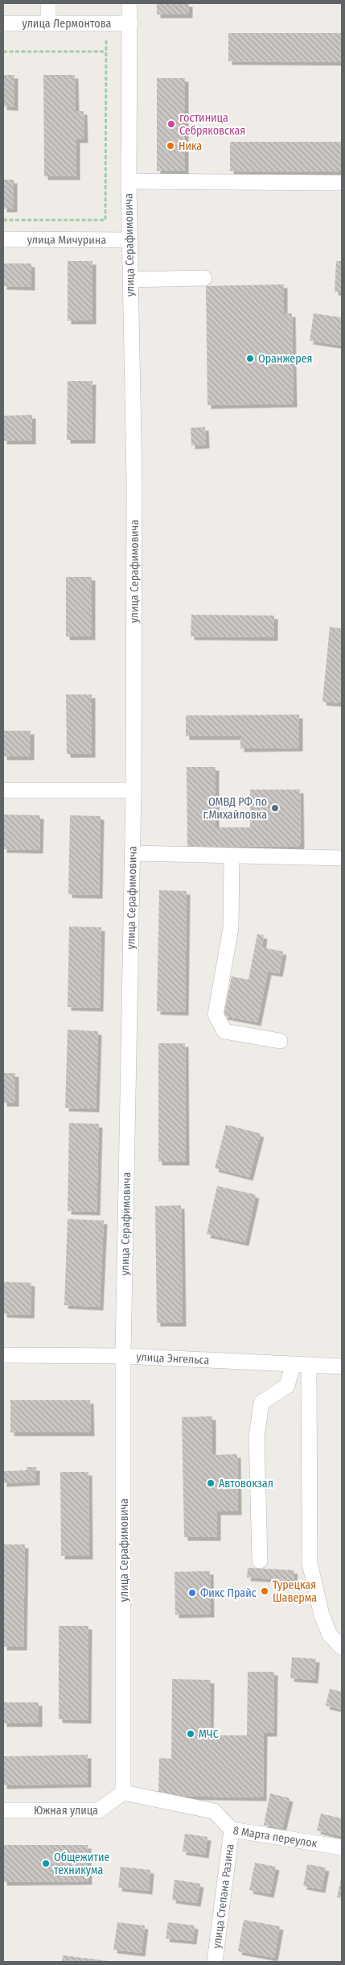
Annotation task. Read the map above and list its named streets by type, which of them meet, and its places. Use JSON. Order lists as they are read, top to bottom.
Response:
{
  "streets": {
    "street": [
      "улица Лермонтова",
      "улица Мичурина",
      "улица Серафимовича",
      "улица Энгельса",
      "Южная улица",
      "8 Марта переулок",
      "улица Степана Разина"
    ]
  },
  "crossings": [
    ["улица Лермонтова", "улица Серафимовича"],
    ["улица Мичурина", "улица Серафимовича"],
    ["улица Серафимовича", "улица Энгельса"],
    ["улица Серафимовича", "Южная улица"],
    ["улица Серафимовича", "8 Марта переулок"],
    ["Южная улица", "8 Марта переулок"],
    ["8 Марта переулок", "улица Степана Разина"]
  ],
  "places": [
    "гостиница Себряковская",
    "Ника",
    "Оранжерея",
    "ОМВД РФ по г.Михайловка",
    "Автовокзал",
    "Турецкая Шаверма",
    "Фикс Прайс",
    "МЧС",
    "Общежитие техникума"
  ]
}
